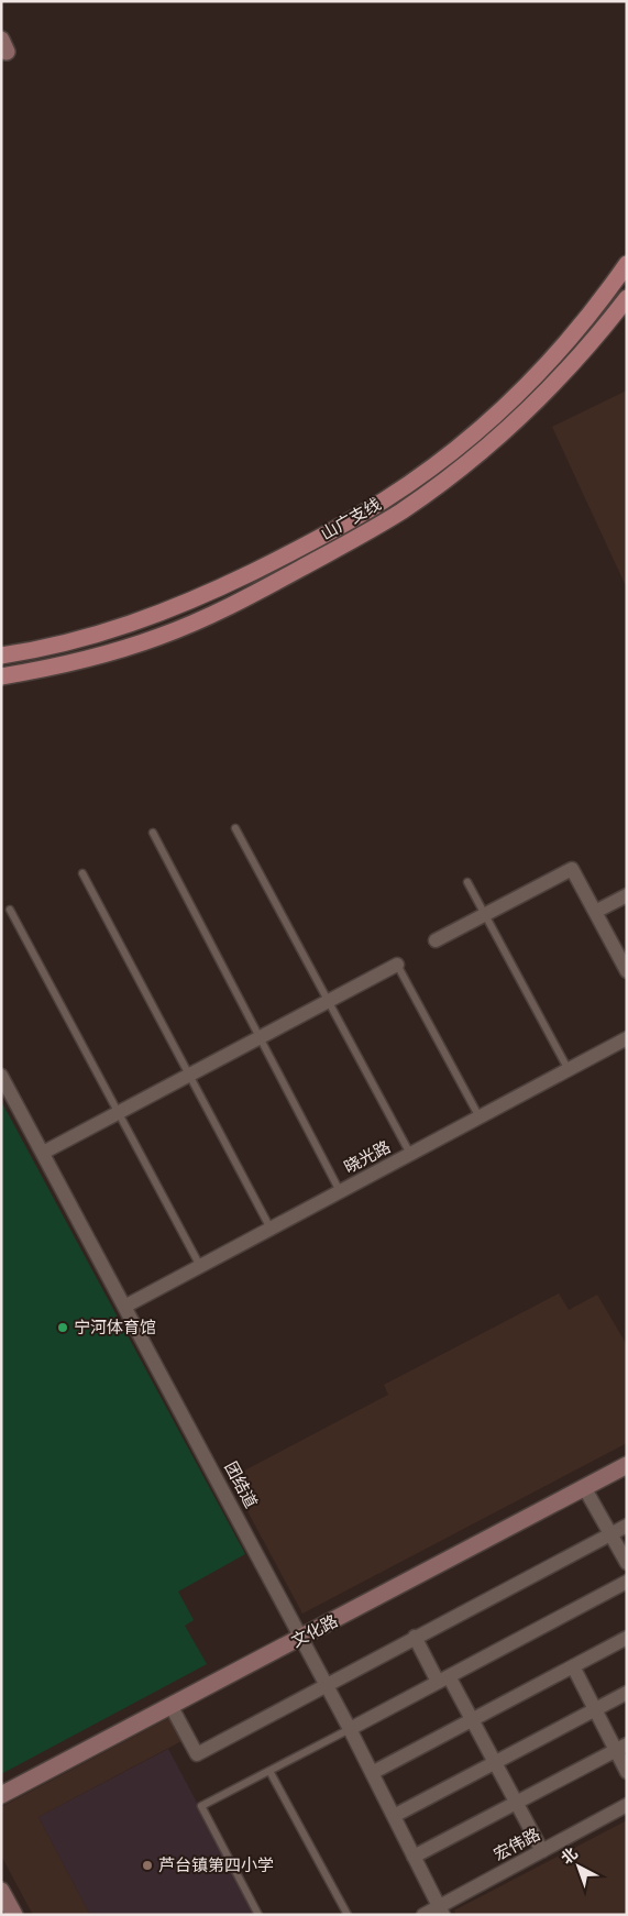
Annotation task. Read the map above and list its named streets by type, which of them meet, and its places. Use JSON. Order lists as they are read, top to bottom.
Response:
{
  "streets": {
    "main road": ["山广支线"],
    "street": [
      "晓光路",
      "团结道",
      "文化路",
      "宏伟路"
    ]
  },
  "crossings": [
    ["晓光路", "团结道"],
    ["团结道", "文化路"],
    ["团结道", "宏伟路"]
  ],
  "places": ["宁河体育馆", "芦台镇第四小学"],
  "north": "top left"
}
